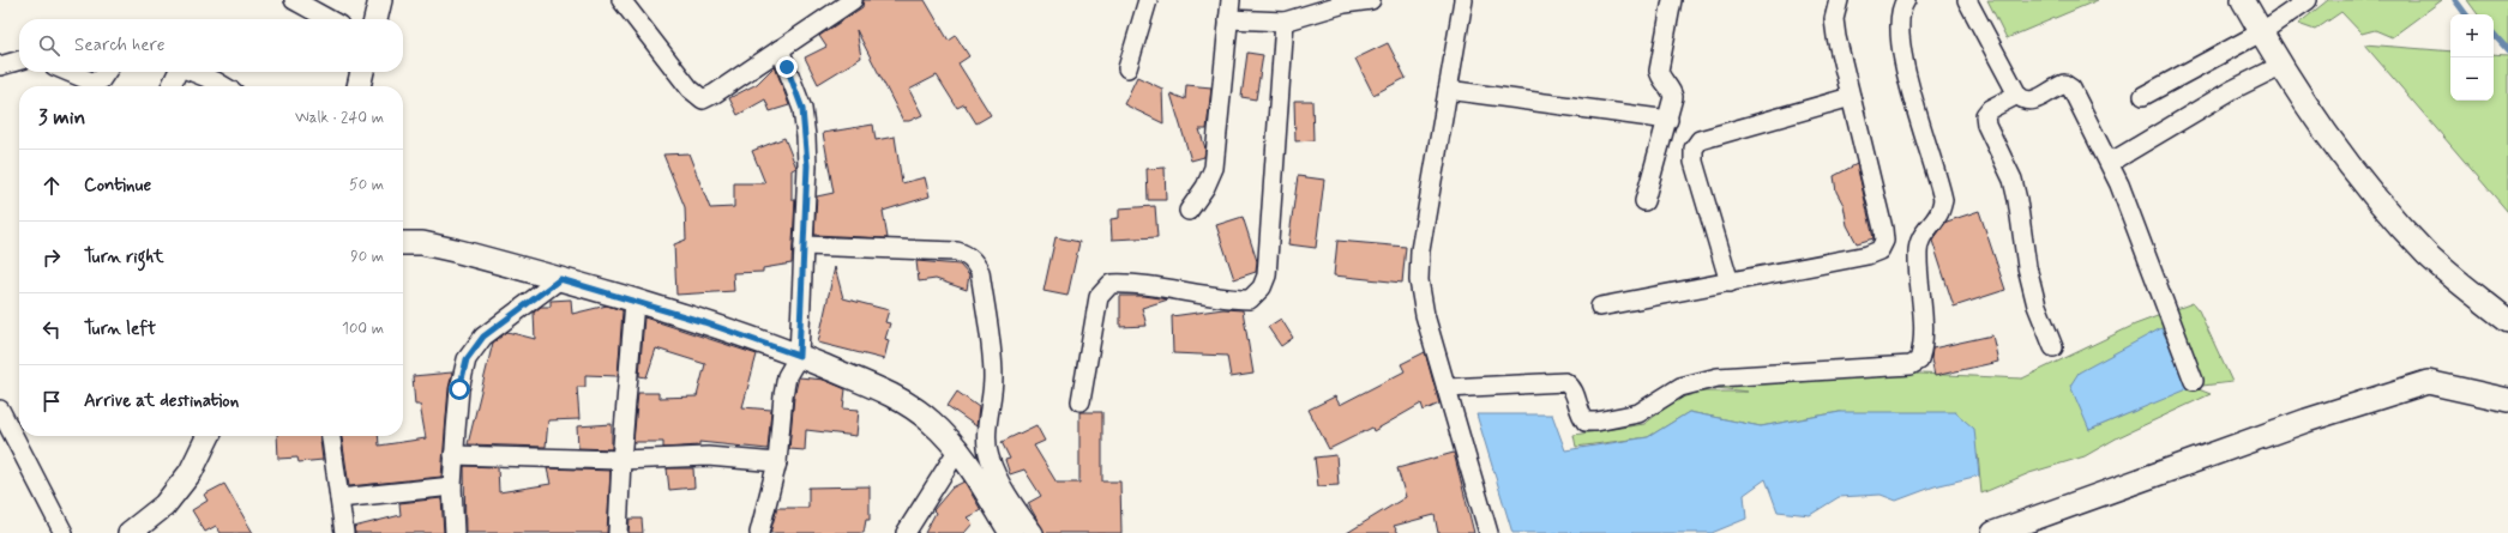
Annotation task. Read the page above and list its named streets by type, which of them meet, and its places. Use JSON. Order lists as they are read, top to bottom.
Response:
{
  "page": {
    "map_buttons": ["+", "−"],
    "search": "Search here",
    "heading": ["3 min", "Walk · 240 m"],
    "list": [
      ["Continue", "50 m"],
      ["Turn right", "90 m"],
      ["Turn left", "100 m"],
      "Arrive at destination"
    ]
  }
}
